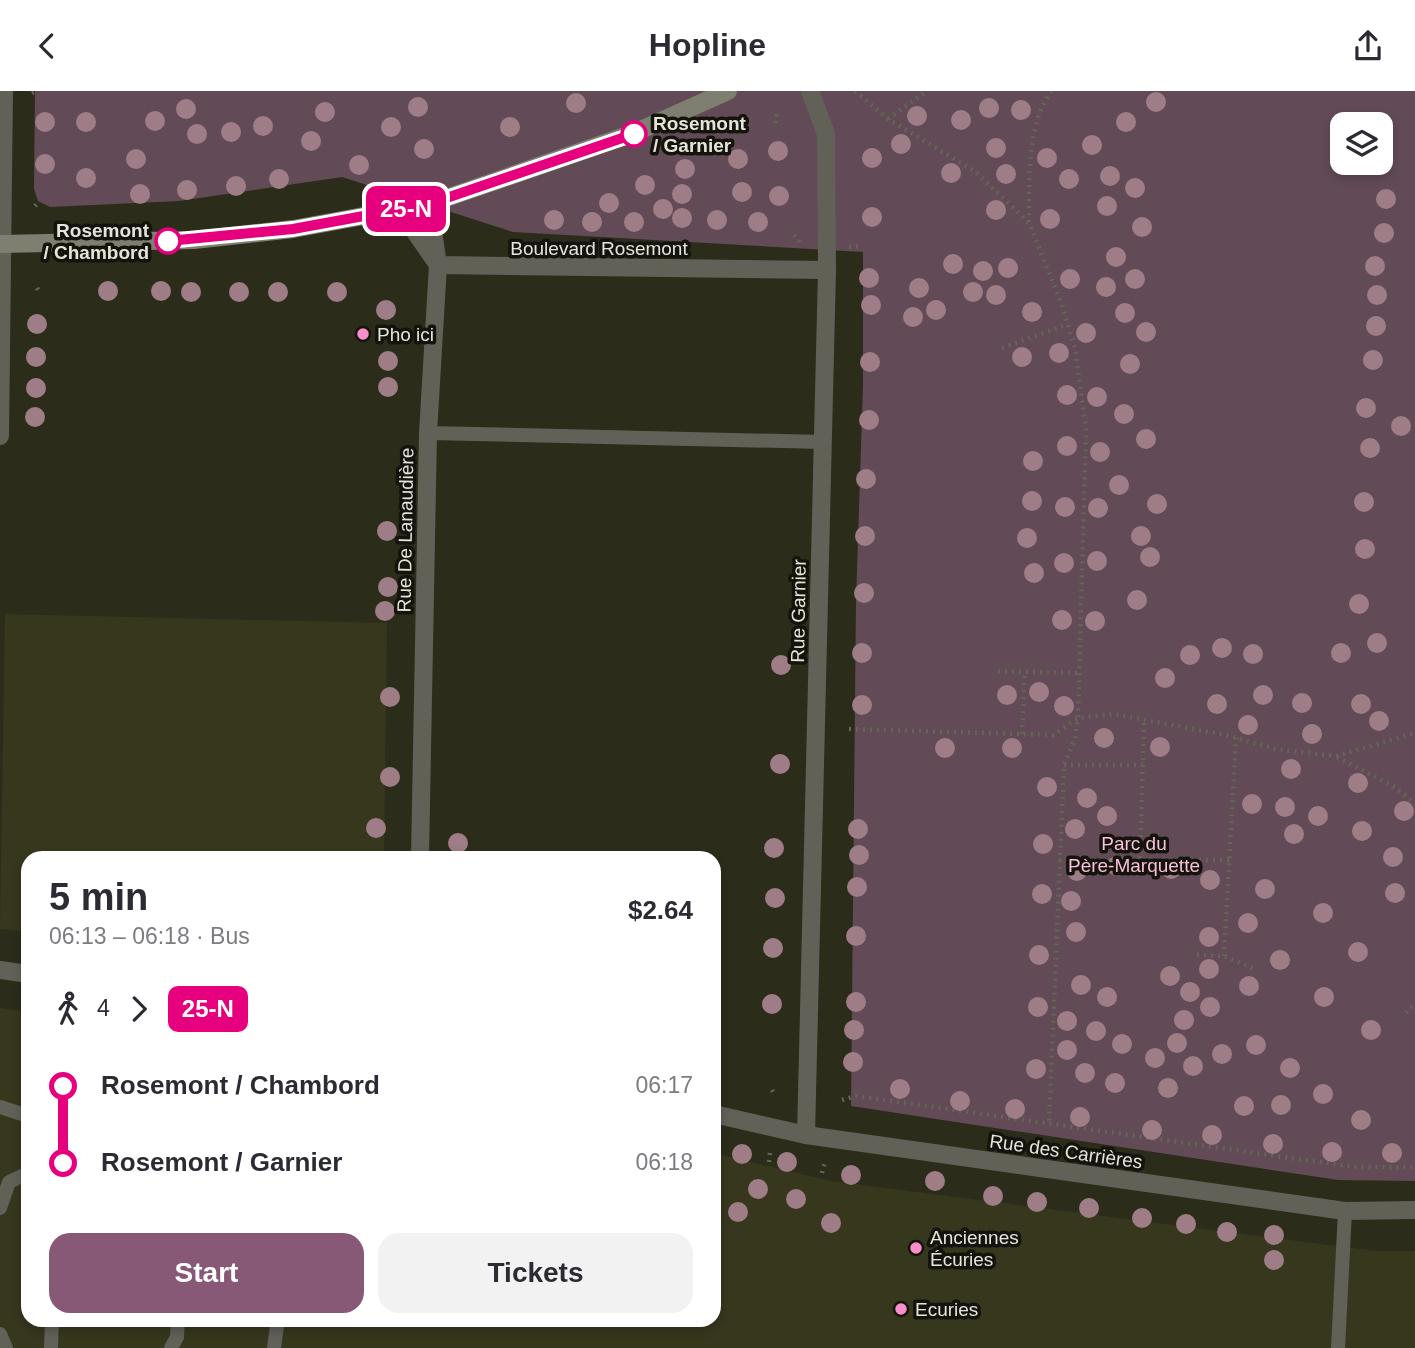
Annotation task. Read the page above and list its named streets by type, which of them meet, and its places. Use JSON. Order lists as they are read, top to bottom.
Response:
{
  "streets": {
    "street": [
      "Boulevard Rosemont",
      "Rue De Lanaudière",
      "Rue Garnier",
      "Rue des Carrières"
    ]
  },
  "crossings": [
    ["Boulevard Rosemont", "Rue De Lanaudière"],
    ["Boulevard Rosemont", "Rue Garnier"],
    ["Rue Garnier", "Rue des Carrières"]
  ],
  "parks": ["Parc du Père-Marquette"],
  "places": [
    "Rosemont / Garnier",
    "Rosemont / Chambord",
    "Pho ici",
    "Anciennes Écuries",
    "Ecuries"
  ],
  "lines": ["bus line 25-N"],
  "page": {
    "header": "Hopline",
    "on_map": "25-N",
    "heading": ["5 min", "06:13 – 06:18 · Bus", "$2.64"],
    "legs": ["4", "25-N"],
    "list": [
      {
        "name": "Rosemont / Chambord",
        "value": "06:17"
      },
      {
        "name": "Rosemont / Garnier",
        "value": "06:18"
      }
    ],
    "buttons": ["Start", "Tickets"]
  }
}
